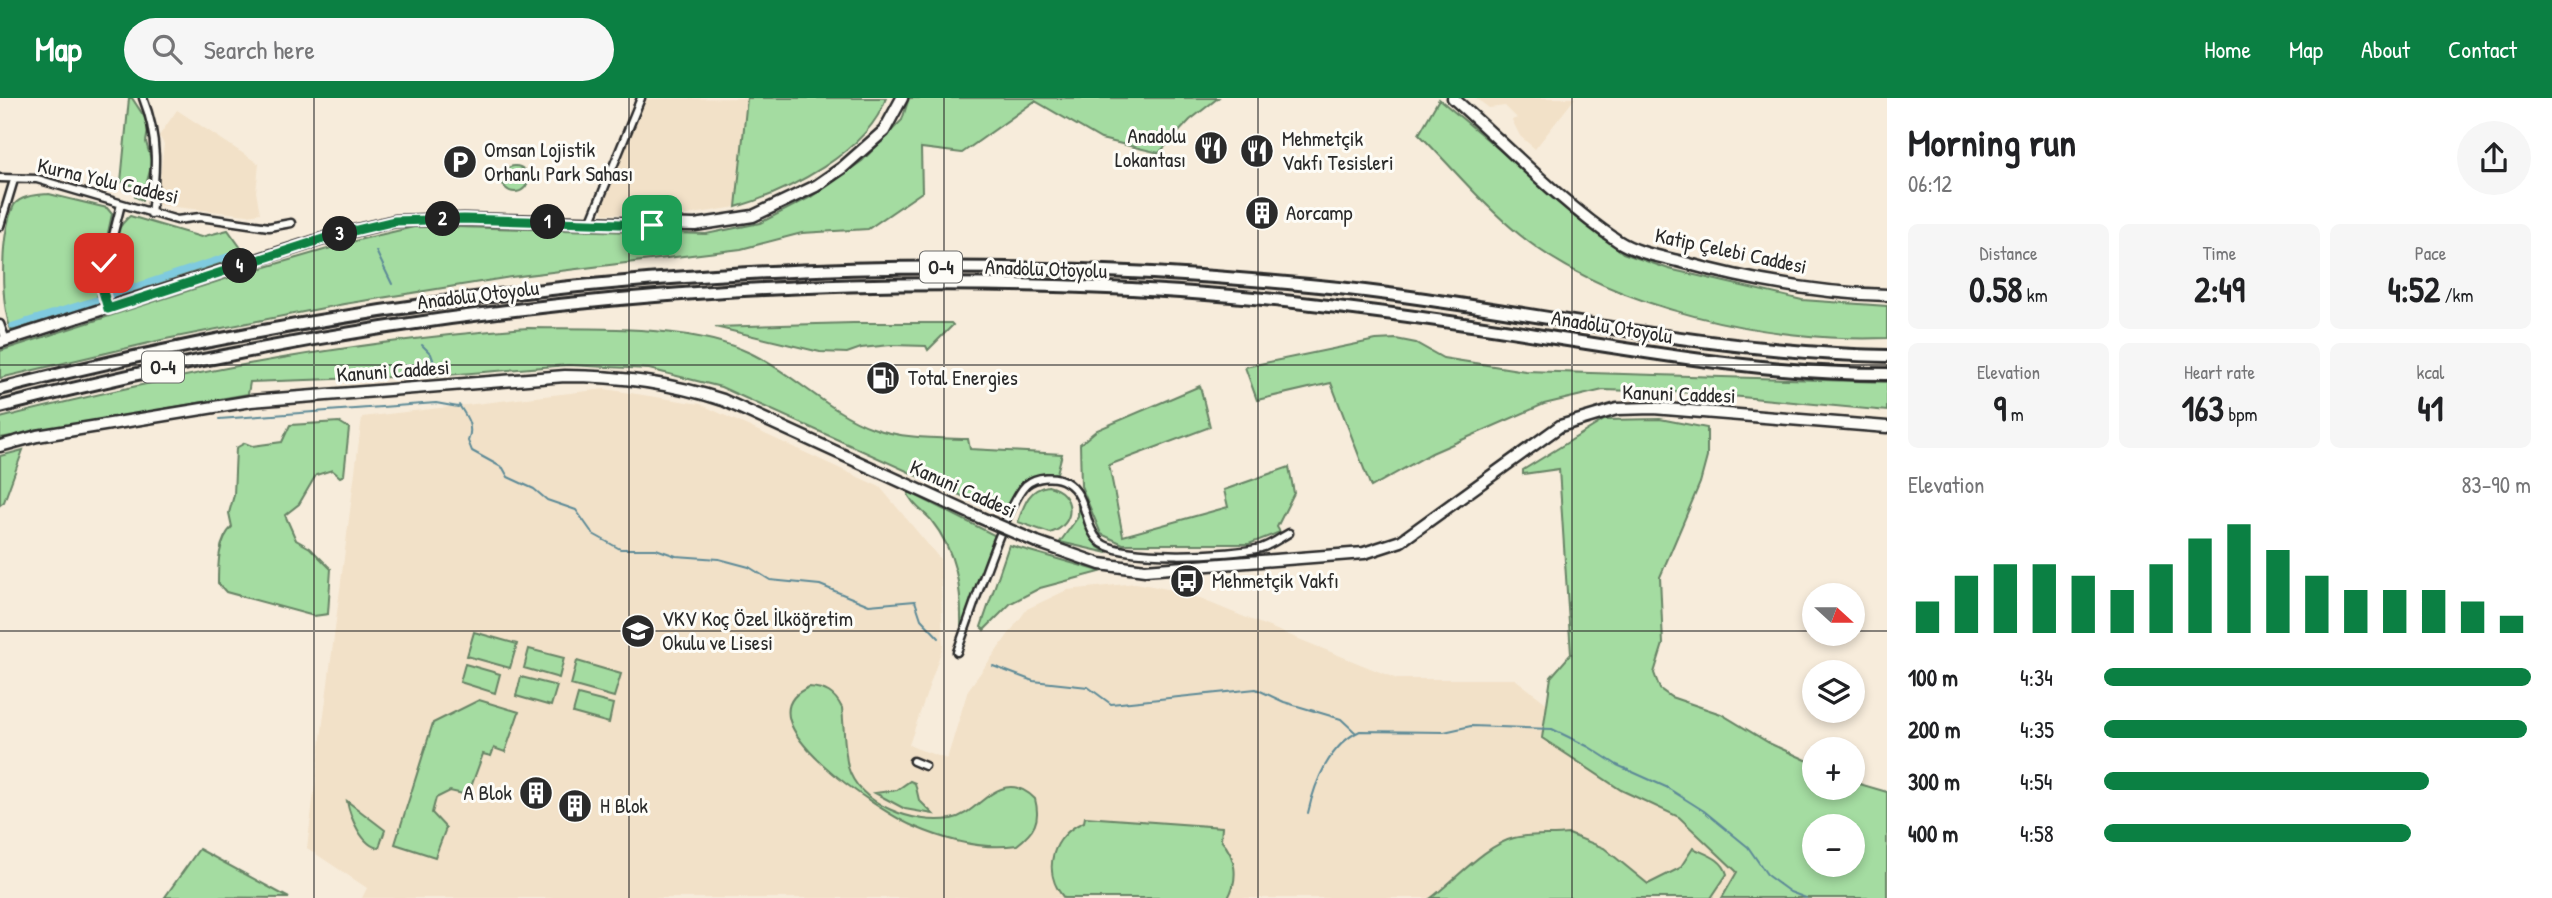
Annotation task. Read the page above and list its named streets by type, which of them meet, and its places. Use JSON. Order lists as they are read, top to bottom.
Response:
{
  "streets": {
    "highway": ["O-4", "Anadolu Otoyolu"],
    "main road": ["Katip Çelebi Caddesi", "Kanuni Caddesi"],
    "street": ["Kurna Yolu Caddesi"]
  },
  "places": {
    "restaurant": ["Anadolu Lokantası", "Mehmetçik Vakfı Tesisleri"],
    "parking": ["Omsan Lojistik Orhanlı Park Sahası"],
    "building": ["Aorcamp", "A Blok", "H Blok"],
    "fuel station": ["Total Energies"],
    "bus stop": ["Mehmetçik Vakfı"],
    "school or university": ["VKV Koç Özel İlköğretim Okulu ve Lisesi"]
  },
  "north": "right",
  "page": {
    "header": "Map",
    "search": "Search here",
    "nav": [
      "Home",
      "Map",
      "About",
      "Contact"
    ],
    "heading": ["Morning run", "06:12"],
    "pins": [
      "2",
      "1",
      "3",
      "4"
    ],
    "stats": [
      ["Distance", "0.58 km"],
      ["Time", "2:49"],
      ["Pace", "4:52 /km"],
      ["Elevation", "9 m"],
      ["Heart rate", "163 bpm"],
      ["kcal", "41"]
    ],
    "chart": ["Elevation", "83–90 m"],
    "map_buttons": ["+", "−"],
    "list": [
      {
        "name": "100 m",
        "note": "4:34"
      },
      {
        "name": "200 m",
        "note": "4:35"
      },
      {
        "name": "300 m",
        "note": "4:54"
      },
      {
        "name": "400 m",
        "note": "4:58"
      }
    ]
  }
}
